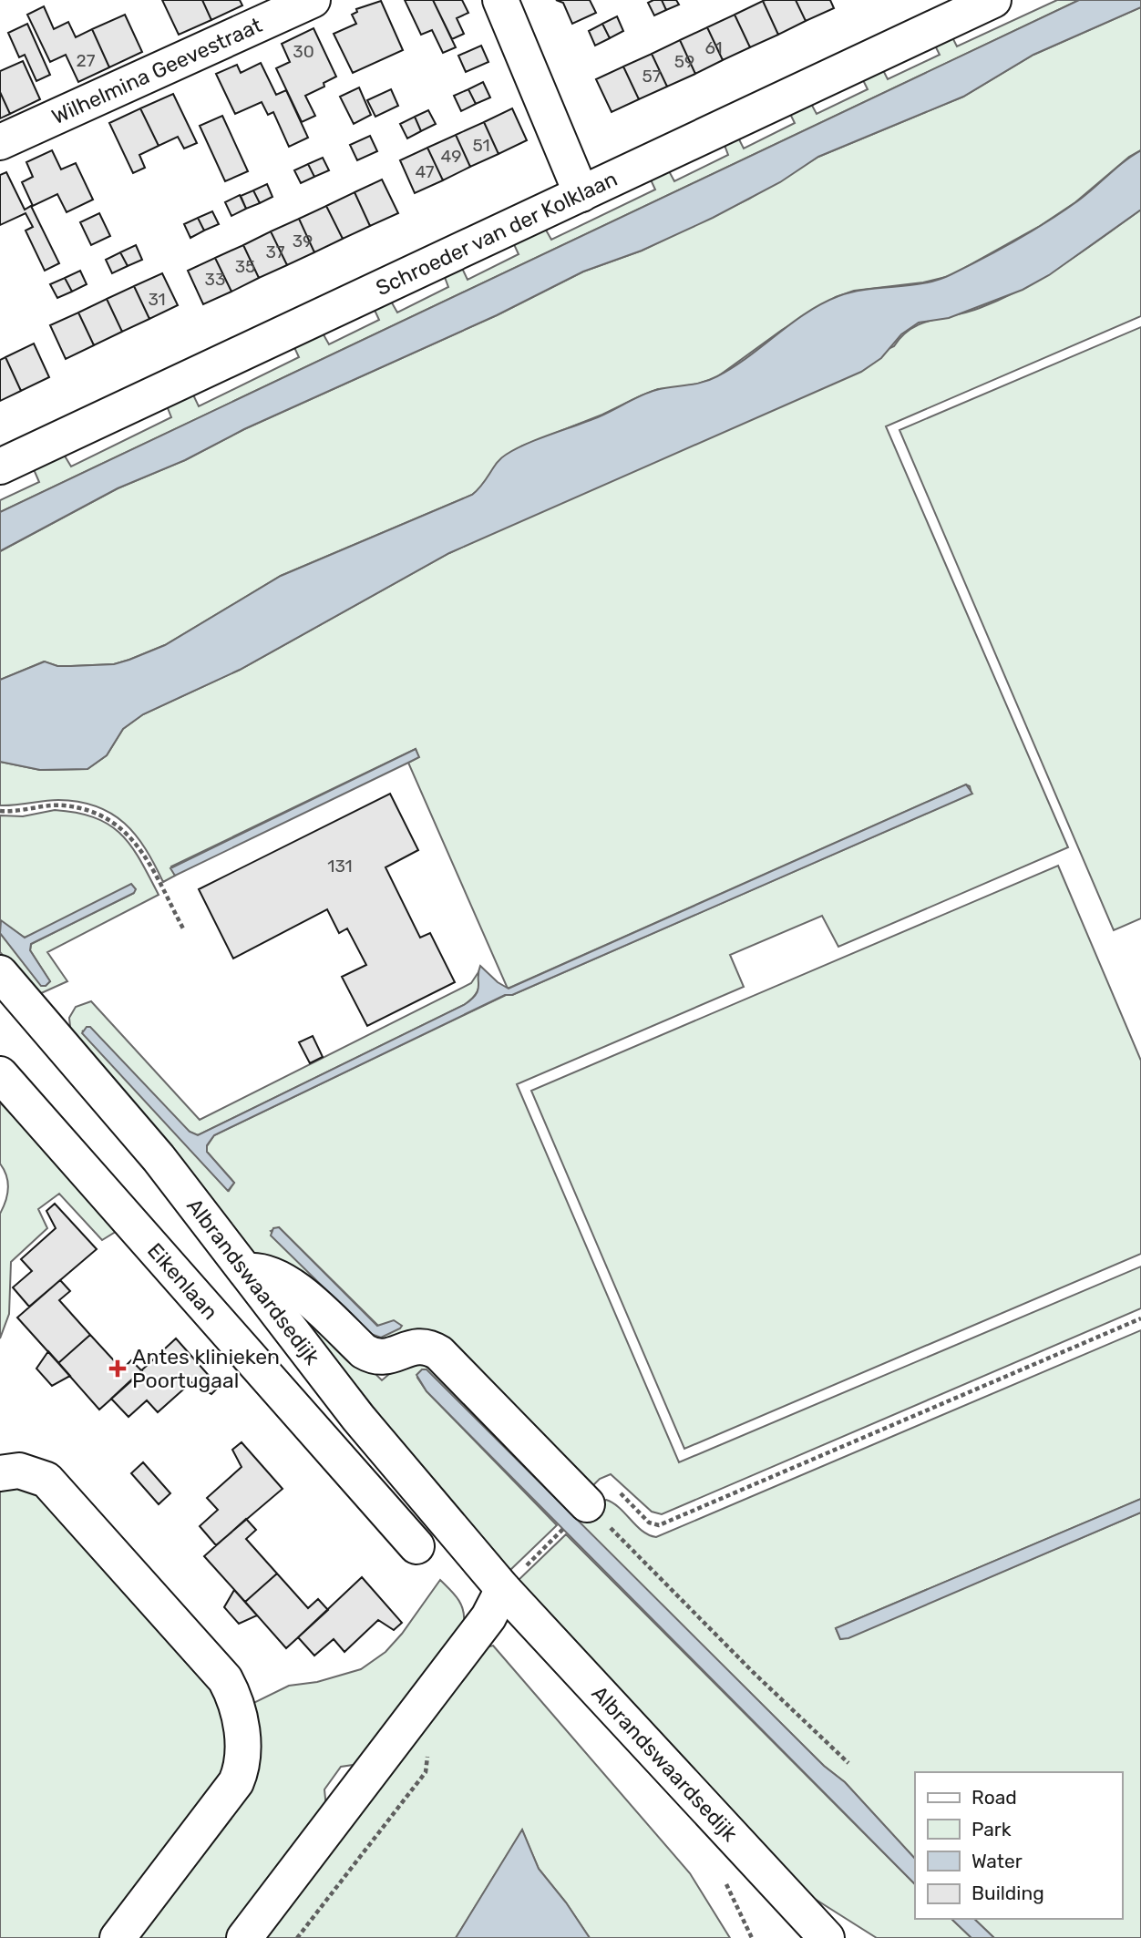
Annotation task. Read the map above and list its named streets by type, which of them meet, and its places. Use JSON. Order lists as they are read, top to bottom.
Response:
{
  "streets": {
    "street": [
      "Wilhelmina Geevestraat",
      "Schroeder van der Kolklaan",
      "Albrandswaardsedijk",
      "Eikenlaan"
    ]
  },
  "places": {
    "health": ["Antes klinieken Poortugaal"]
  },
  "house_numbers": [
    "61",
    "30",
    "27",
    "59",
    "57",
    "51",
    "49",
    "47",
    "39",
    "37",
    "35",
    "33",
    "31",
    "131"
  ],
  "legend": [
    "Road",
    "Park",
    "Water",
    "Building"
  ]
}
